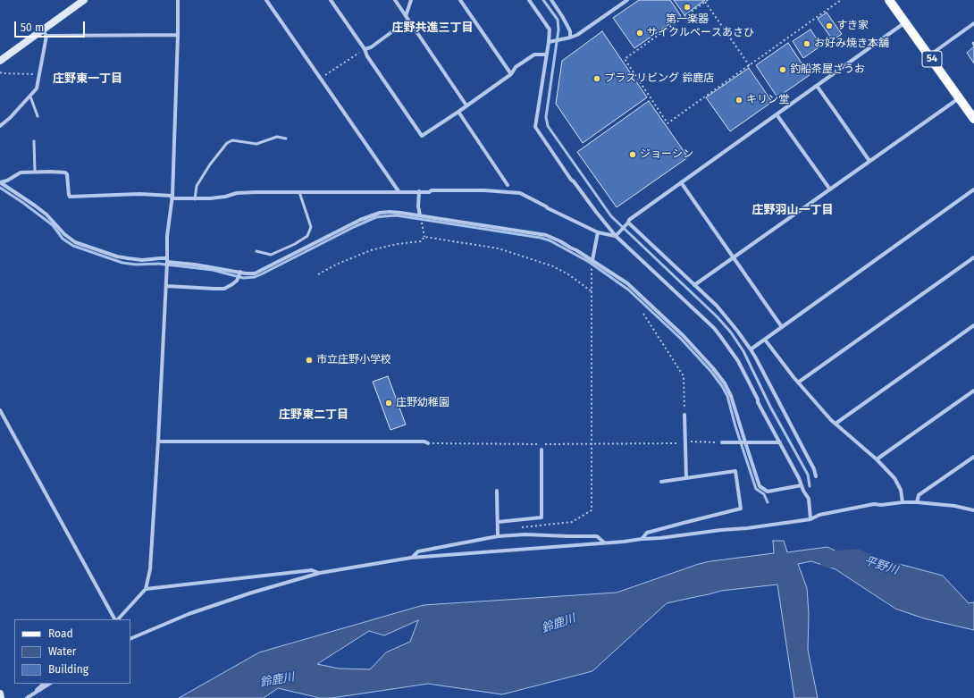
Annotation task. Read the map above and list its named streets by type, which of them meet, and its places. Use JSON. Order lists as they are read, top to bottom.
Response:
{
  "streets": {
    "main road": ["54"]
  },
  "districts": [
    "庄野共進三丁目",
    "庄野東一丁目",
    "庄野羽山一丁目",
    "庄野東二丁目"
  ],
  "water": ["平野川", "鈴鹿川"],
  "places": [
    "第一楽器",
    "すき家",
    "サイクルベースあさひ",
    "お好み焼き本舗",
    "釣船茶屋ざうお",
    "プラスリビング 鈴鹿店",
    "キリン堂",
    "ジョーシン",
    "市立庄野小学校",
    "庄野幼稚園"
  ],
  "legend": ["Road", "Water", "Building"],
  "scale_bar": "50 m"
}
